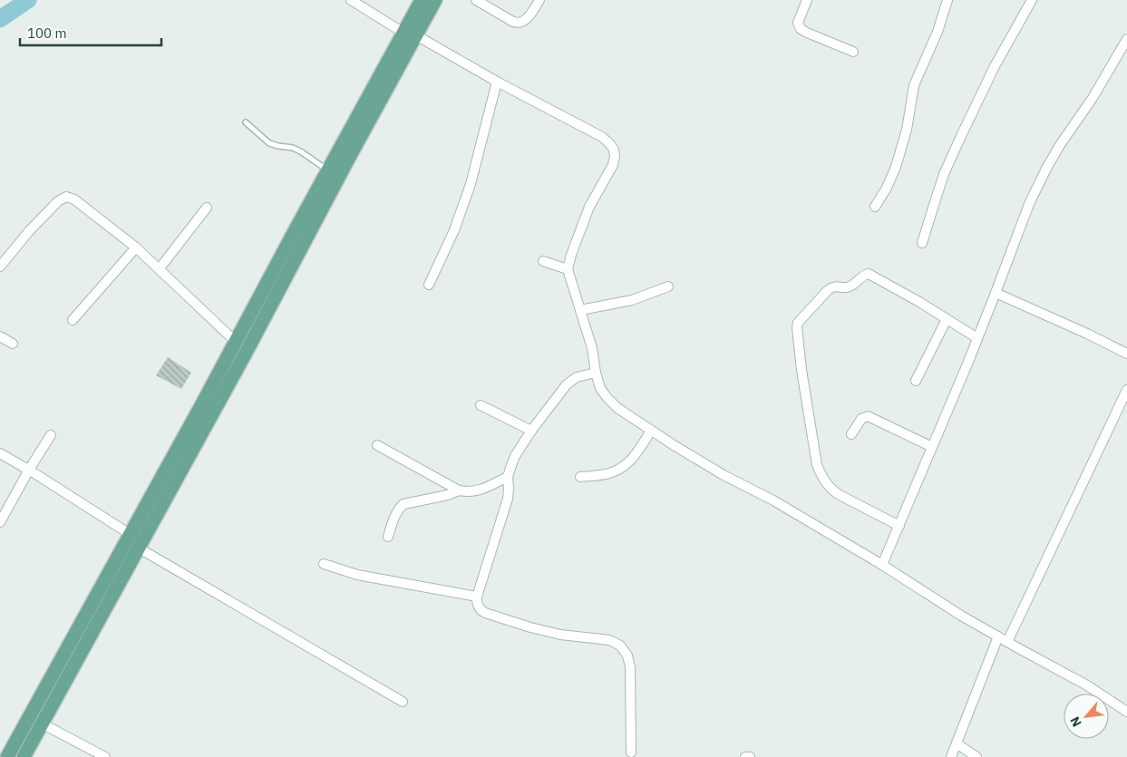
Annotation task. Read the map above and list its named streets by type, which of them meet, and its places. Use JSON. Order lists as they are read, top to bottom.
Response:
{
  "scale_bar": "100 m",
  "north": "bottom left"
}
